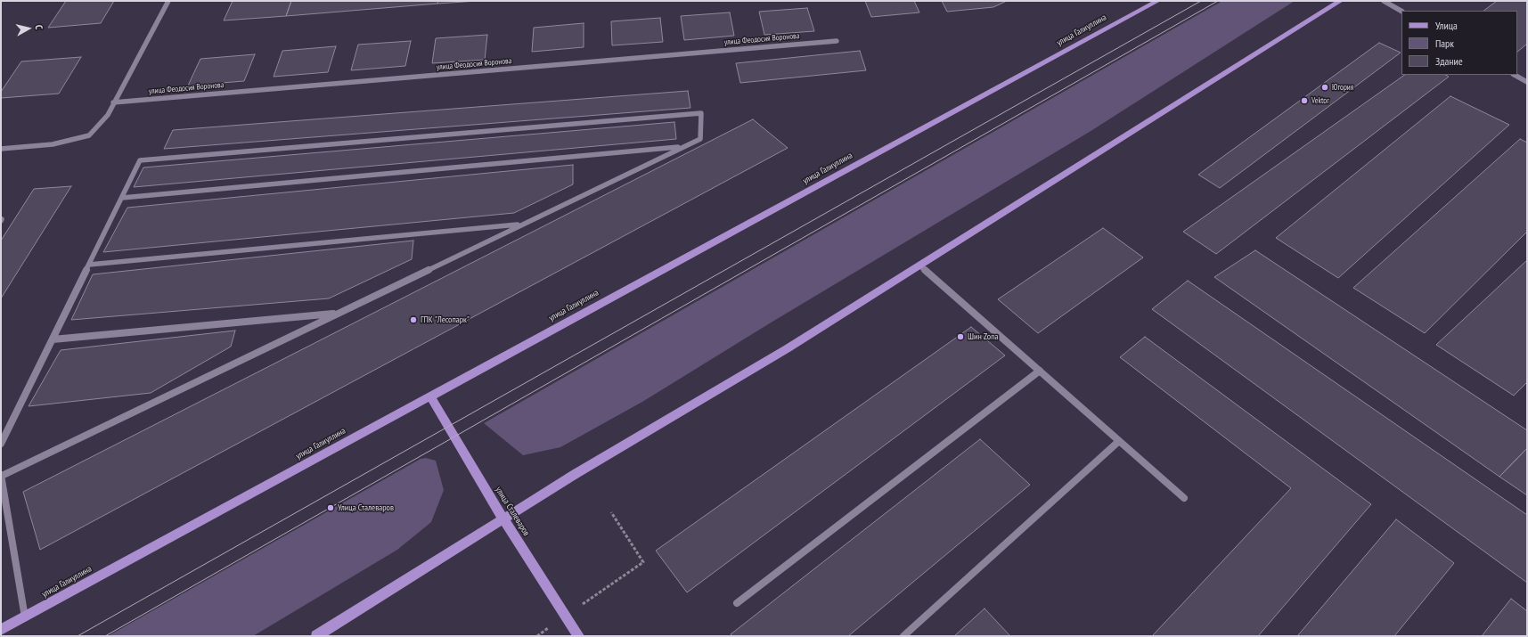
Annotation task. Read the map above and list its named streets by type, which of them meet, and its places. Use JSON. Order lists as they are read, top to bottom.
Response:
{
  "streets": {
    "main road": ["улица Галиуллина", "улица Сталеваров"],
    "street": ["улица Феодосия Воронова"]
  },
  "crossings": [
    ["улица Галиуллина", "улица Сталеваров"]
  ],
  "places": [
    "Югория",
    "Vektor",
    "ГПК \"Лесопарк\"",
    "Шин Zona",
    "Улица Сталеваров"
  ],
  "legend": ["Улица", "Парк", "Здание"],
  "north": "right"
}
